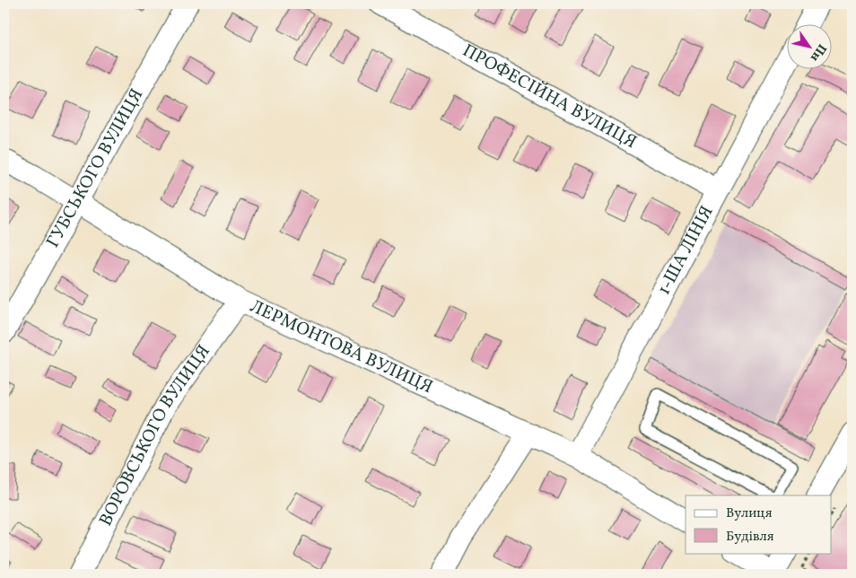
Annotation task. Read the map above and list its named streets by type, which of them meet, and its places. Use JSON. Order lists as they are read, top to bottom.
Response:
{
  "streets": {
    "street": [
      "ПРОФЕСІЙНА ВУЛИЦЯ",
      "ГУБСЬКОГО ВУЛИЦЯ",
      "1-ША ЛІНІЯ",
      "ЛЕРМОНТОВА ВУЛИЦЯ",
      "ВОРОВСЬКОГО ВУЛИЦЯ"
    ]
  },
  "crossings": [
    ["ПРОФЕСІЙНА ВУЛИЦЯ", "1-ША ЛІНІЯ"],
    ["ГУБСЬКОГО ВУЛИЦЯ", "ЛЕРМОНТОВА ВУЛИЦЯ"],
    ["1-ША ЛІНІЯ", "ЛЕРМОНТОВА ВУЛИЦЯ"],
    ["ЛЕРМОНТОВА ВУЛИЦЯ", "ВОРОВСЬКОГО ВУЛИЦЯ"]
  ],
  "legend": ["Вулиця", "Будівля"],
  "north": "bottom right"
}
